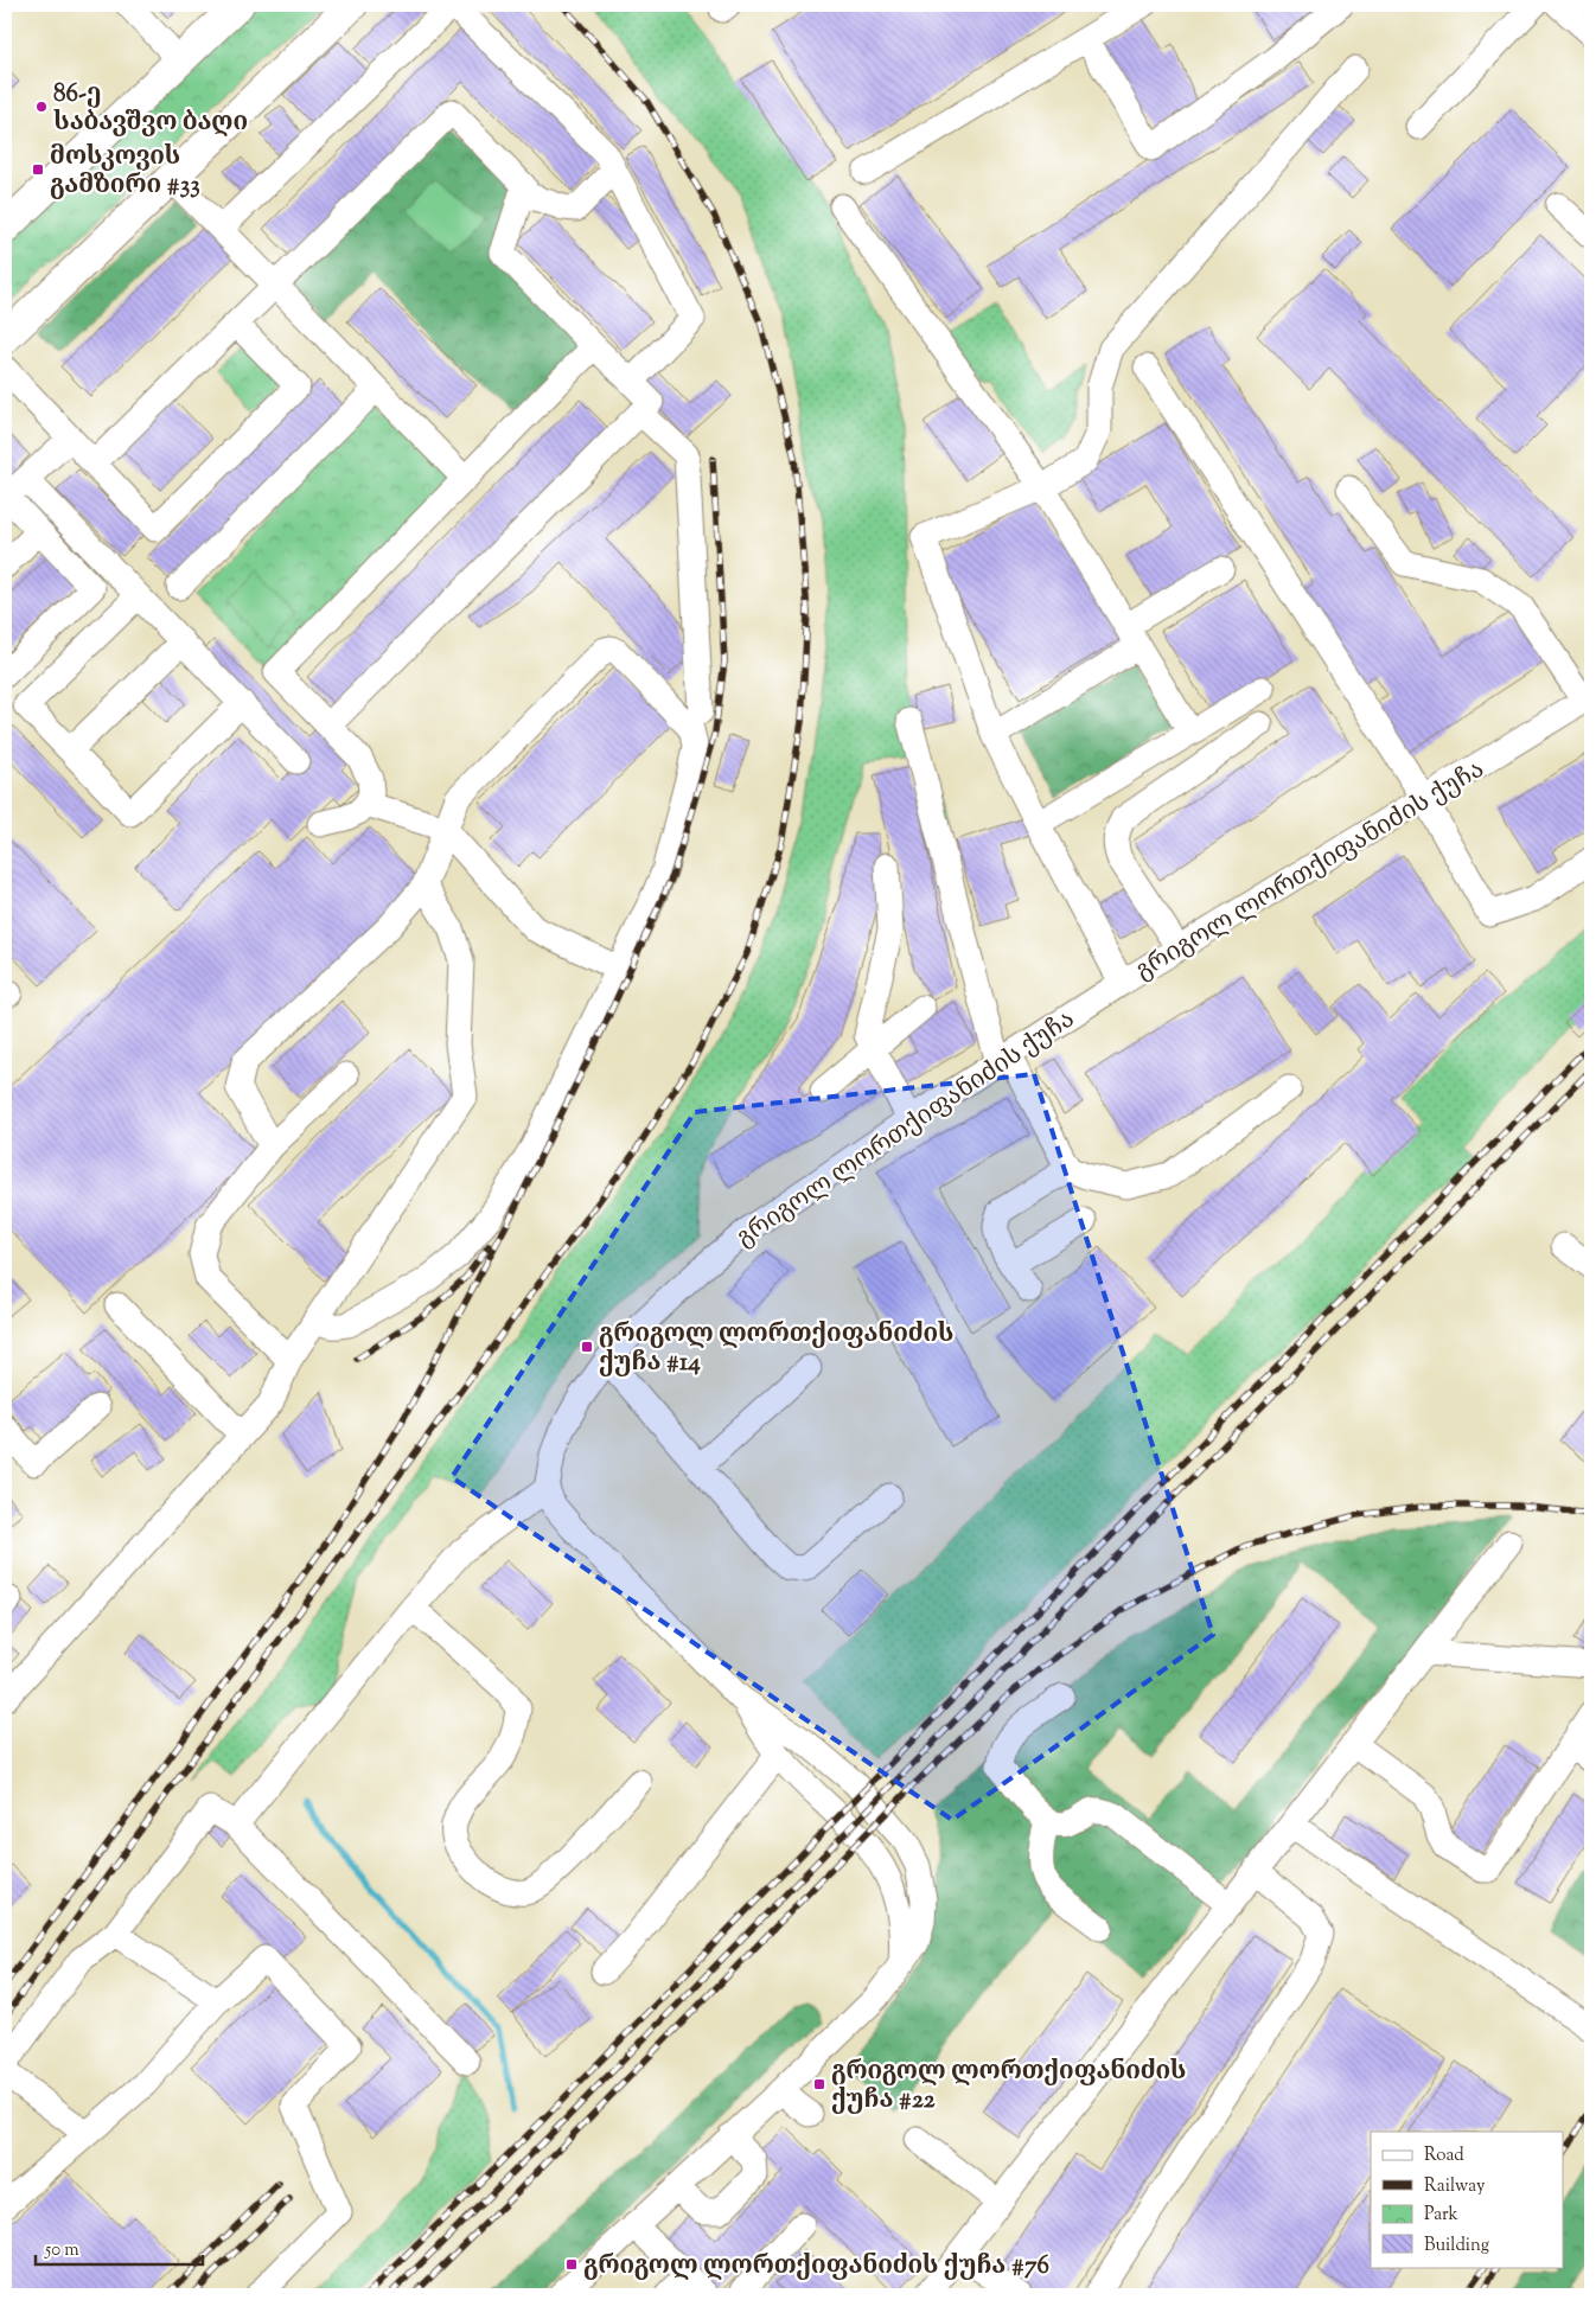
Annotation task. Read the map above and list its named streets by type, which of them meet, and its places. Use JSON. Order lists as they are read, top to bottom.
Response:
{
  "streets": {
    "street": ["გრიგოლ ლორთქიფანიძის ქუჩა"]
  },
  "places": {
    "other": ["86-ე საბავშვო ბაღი"],
    "transit": [
      "მოსკოვის გამზირი #33",
      "გრიგოლ ლორთქიფანიძის ქუჩა #14",
      "გრიგოლ ლორთქიფანიძის ქუჩა #22",
      "გრიგოლ ლორთქიფანიძის ქუჩა #76"
    ]
  },
  "legend": [
    "Road",
    "Railway",
    "Park",
    "Building"
  ],
  "scale_bar": "50 m"
}
